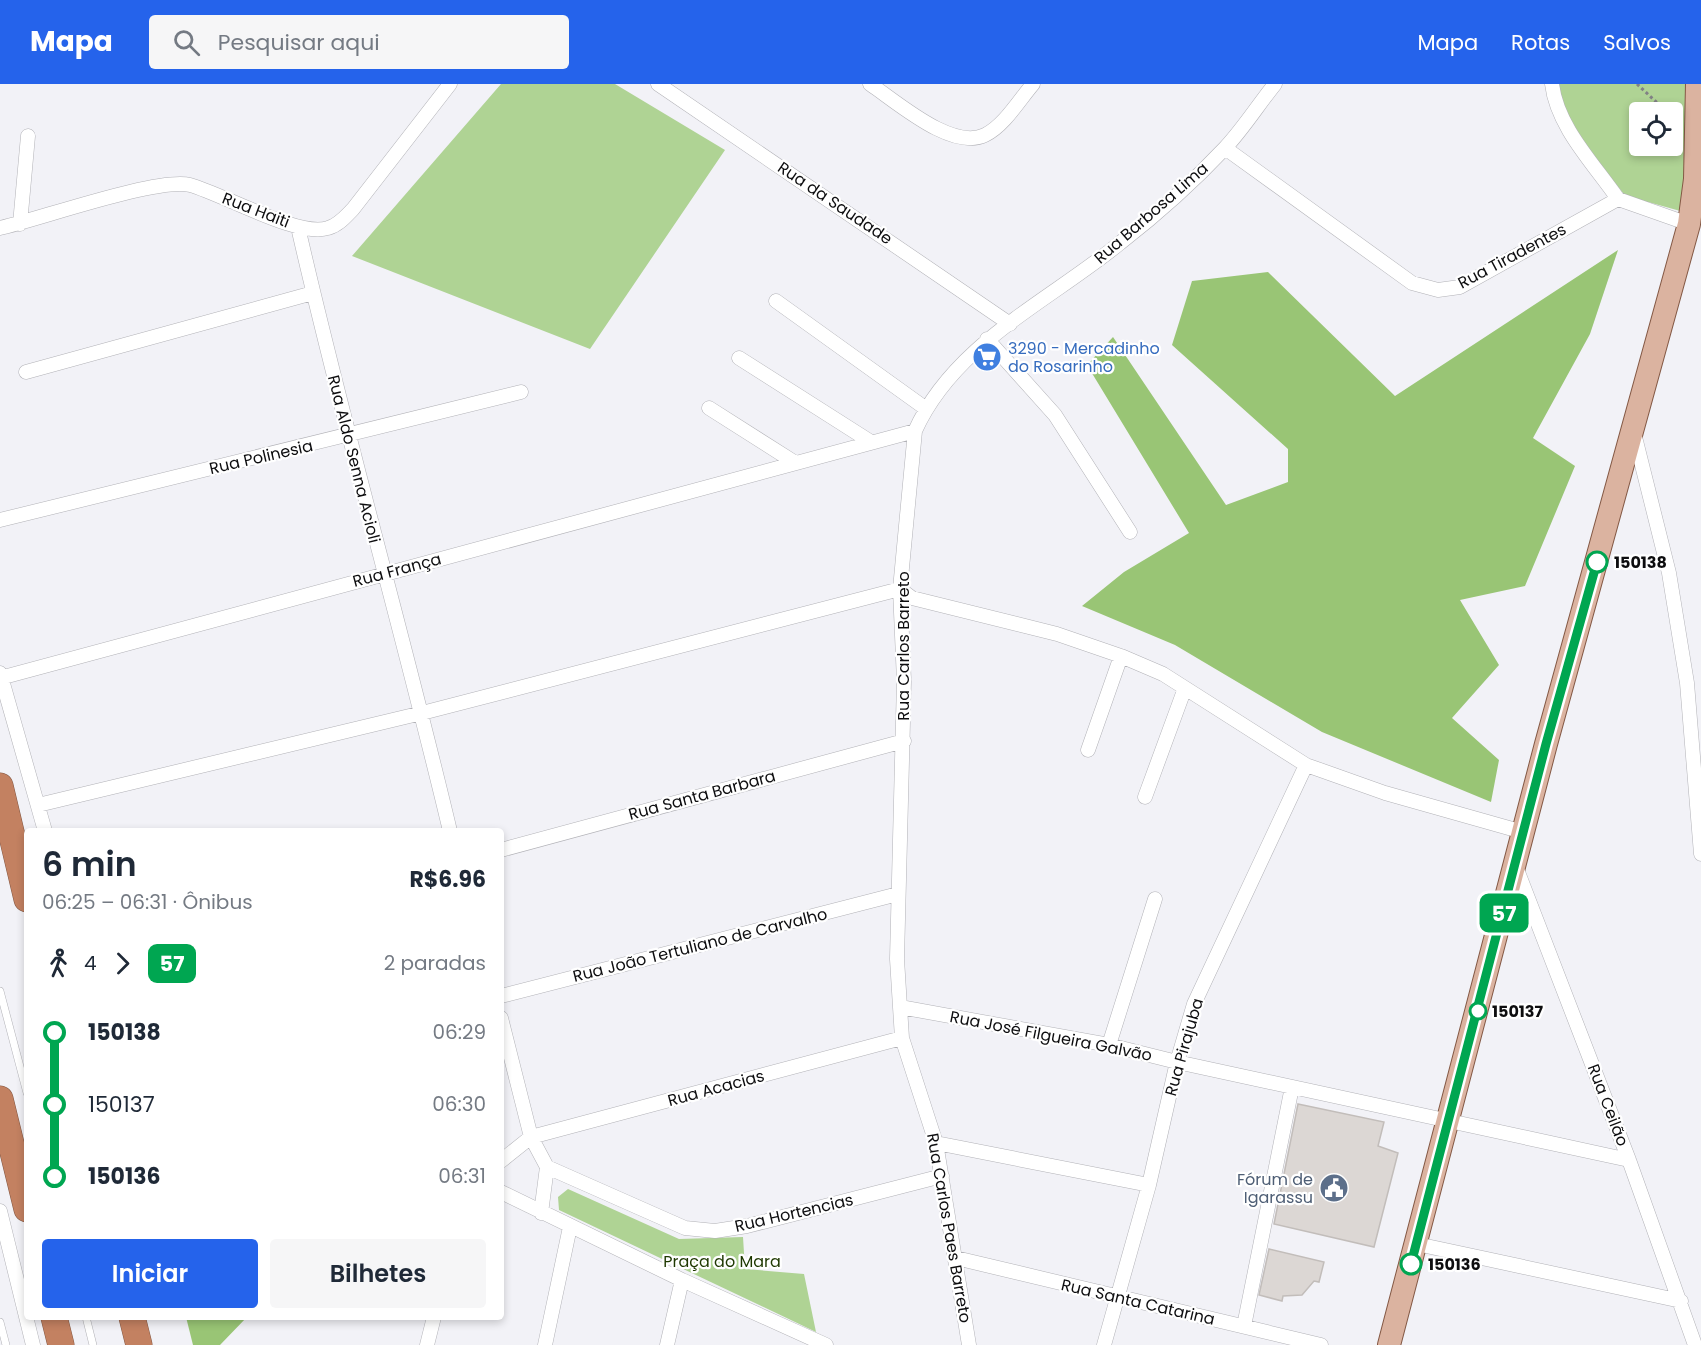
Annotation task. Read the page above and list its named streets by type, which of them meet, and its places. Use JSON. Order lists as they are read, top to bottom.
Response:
{
  "streets": {
    "street": [
      "Rua da Saudade",
      "Rua Haiti",
      "Rua Barbosa Lima",
      "Rua Tiradentes",
      "Rua Polinesia",
      "Rua Aldo Senna Acioli",
      "Rua França",
      "Rua Carlos Barreto",
      "Rua Santa Barbara",
      "Rua João Tertuliano de Carvalho",
      "Rua José Filgueira Galvão",
      "Rua Pirajuba",
      "Rua Acacias",
      "Rua Ceilão",
      "Rua Hortencias",
      "Rua Carlos Paes Barreto",
      "Rua Santa Catarina"
    ]
  },
  "crossings": [
    ["Rua da Saudade", "Rua Barbosa Lima"],
    ["Rua da Saudade", "Rua Carlos Barreto"],
    ["Rua Haiti", "Rua Aldo Senna Acioli"],
    ["Rua Barbosa Lima", "Rua Tiradentes"],
    ["Rua Barbosa Lima", "Rua Carlos Barreto"],
    ["Rua Polinesia", "Rua Aldo Senna Acioli"],
    ["Rua Aldo Senna Acioli", "Rua França"],
    ["Rua França", "Rua Carlos Barreto"],
    ["Rua Carlos Barreto", "Rua Santa Barbara"],
    ["Rua Carlos Barreto", "Rua João Tertuliano de Carvalho"],
    ["Rua Carlos Barreto", "Rua José Filgueira Galvão"],
    ["Rua Carlos Barreto", "Rua Carlos Paes Barreto"],
    ["Rua José Filgueira Galvão", "Rua Pirajuba"],
    ["Rua José Filgueira Galvão", "Rua Ceilão"],
    ["Rua José Filgueira Galvão", "Rua Carlos Paes Barreto"],
    ["Rua Pirajuba", "Rua Santa Catarina"],
    ["Rua Acacias", "Rua Carlos Paes Barreto"],
    ["Rua Hortencias", "Rua Carlos Paes Barreto"],
    ["Rua Carlos Paes Barreto", "Rua Santa Catarina"]
  ],
  "parks": ["Praça do Mara"],
  "places": {
    "supermarket": ["3290 - Mercadinho do Rosarinho"],
    "other": ["150138", "150137", "150136"],
    "public building": ["Fórum de Igarassu"]
  },
  "lines": ["bus line 57"],
  "page": {
    "header": "Mapa",
    "search": "Pesquisar aqui",
    "nav": ["Mapa", "Rotas", "Salvos"],
    "on_map": "57",
    "heading": ["6 min", "06:25 – 06:31 · Ônibus", "R$6.96"],
    "legs": ["4", "57", "2 paradas"],
    "list": [
      {
        "name": "150138",
        "value": "06:29"
      },
      {
        "name": "150137",
        "value": "06:30"
      },
      {
        "name": "150136",
        "value": "06:31"
      }
    ],
    "buttons": ["Iniciar", "Bilhetes"]
  }
}
